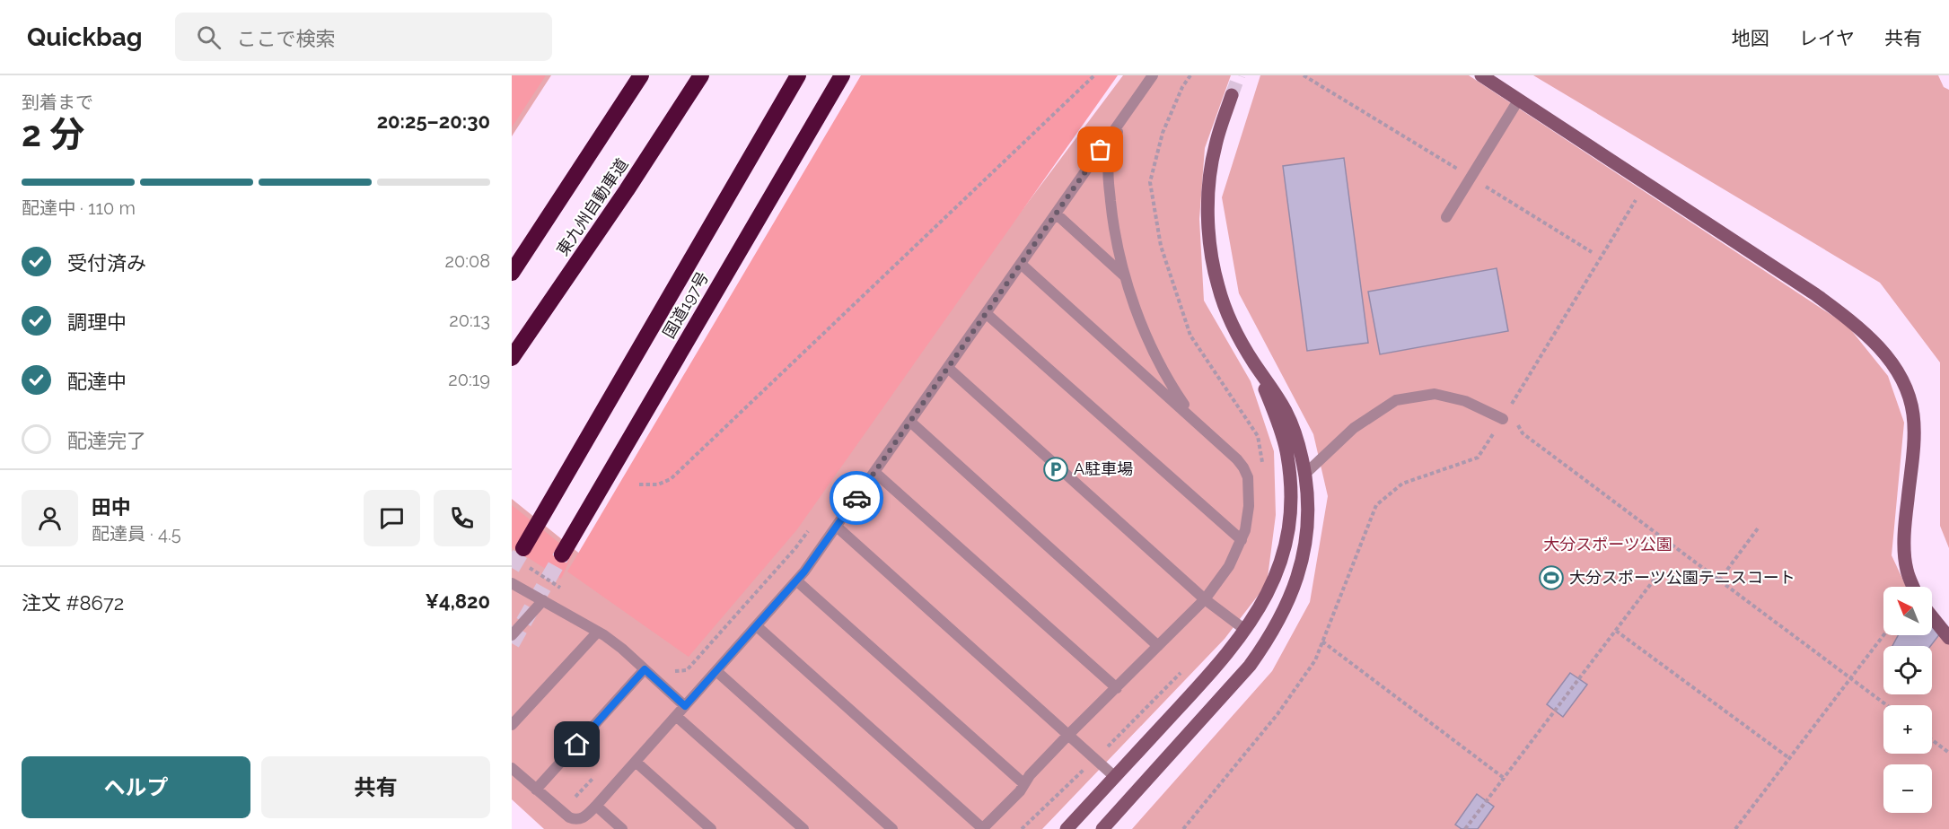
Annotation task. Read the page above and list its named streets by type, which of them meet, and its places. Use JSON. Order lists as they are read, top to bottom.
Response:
{
  "streets": {
    "highway": ["東九州自動車道", "国道197号"]
  },
  "parks": ["大分スポーツ公園"],
  "places": {
    "parking": ["A駐車場"],
    "sports": ["大分スポーツ公園テニスコート"]
  },
  "north": "top left",
  "page": {
    "header": "Quickbag",
    "search": "ここで検索",
    "nav": ["地図", "レイヤ", "共有"],
    "heading": ["2 分", "到着まで", "20:25–20:30"],
    "panel": [
      "田中",
      "配達員 · 4.5",
      "注文 #8672",
      "¥4,820"
    ],
    "bar": "配達中 · 110 m",
    "list": [
      ["受付済み", "20:08"],
      ["調理中", "20:13"],
      ["配達中", "20:19"],
      "配達完了"
    ],
    "map_buttons": ["+", "−"],
    "buttons": ["ヘルプ", "共有"]
  }
}
